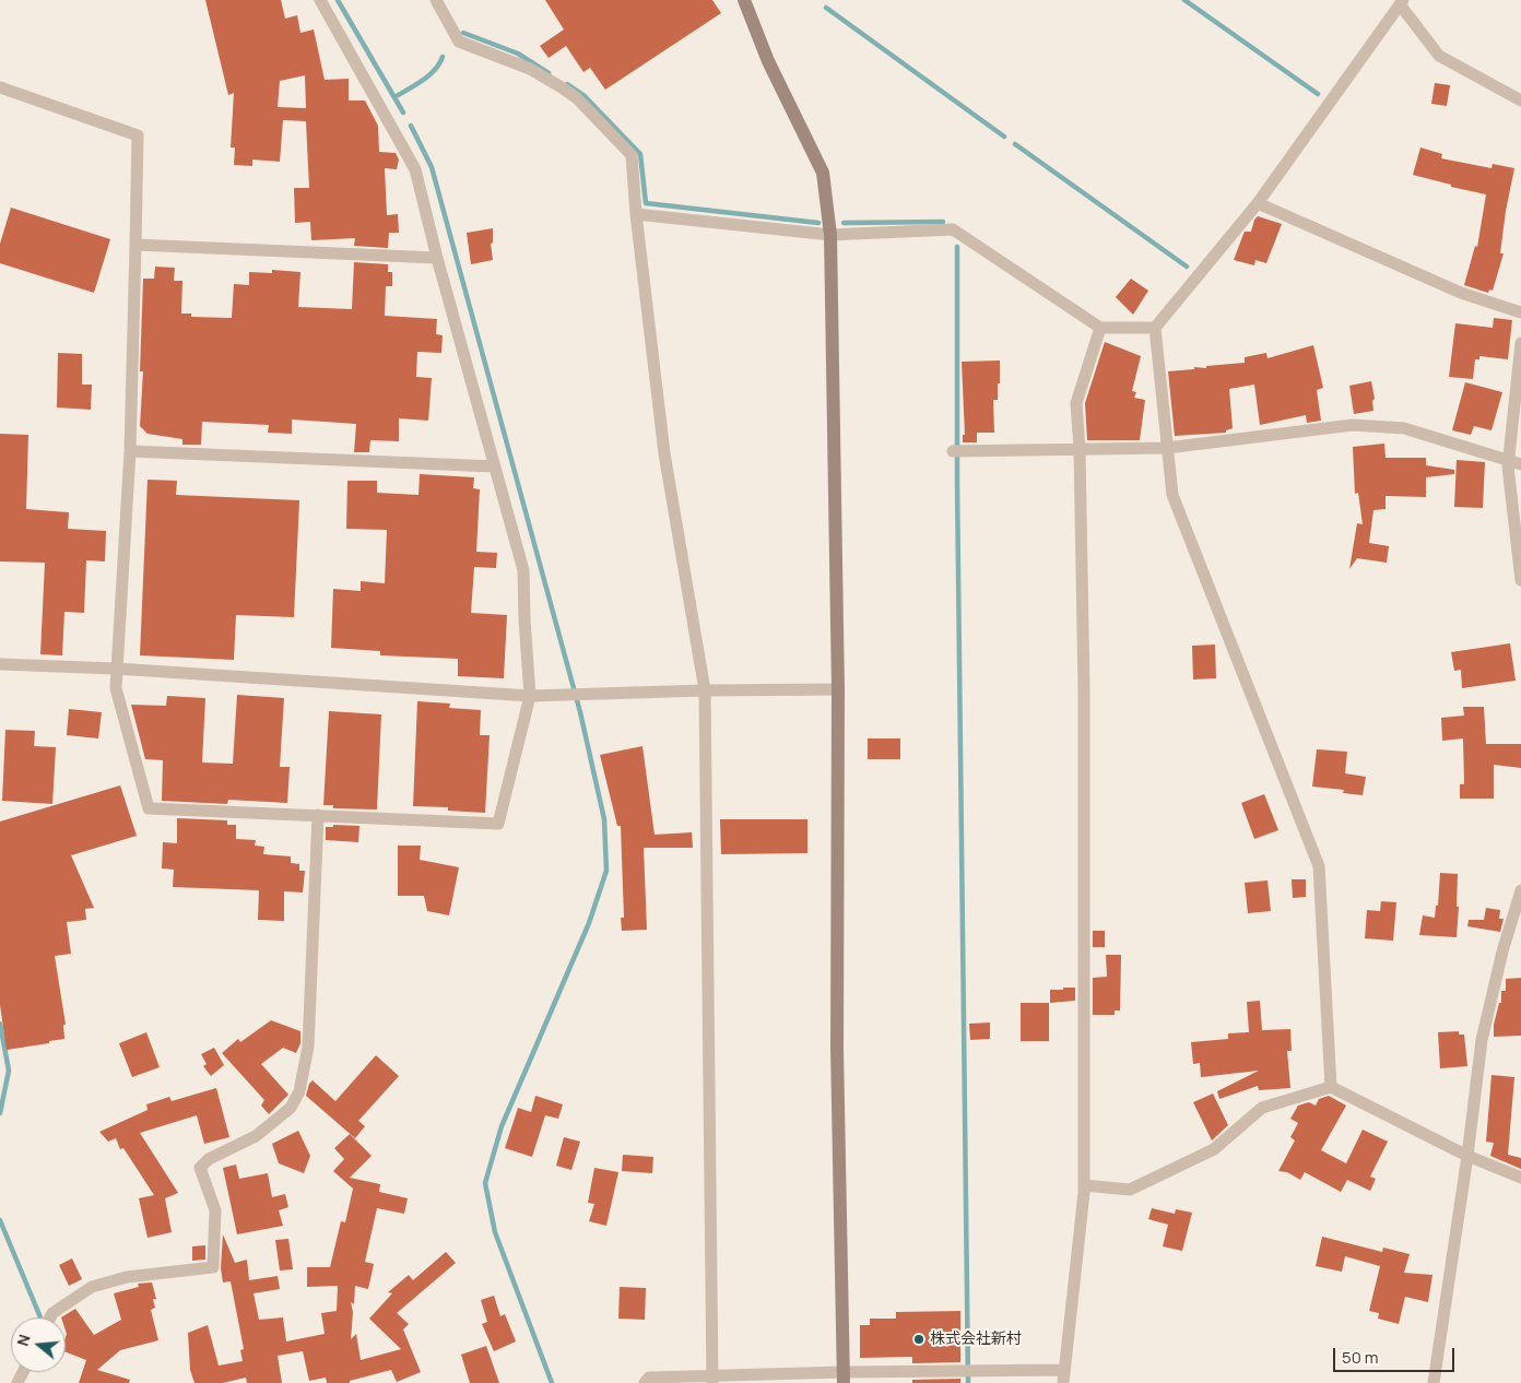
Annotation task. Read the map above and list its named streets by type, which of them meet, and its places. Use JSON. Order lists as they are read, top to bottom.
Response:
{
  "places": ["株式会社新村"],
  "scale_bar": "50 m",
  "north": "left"
}
